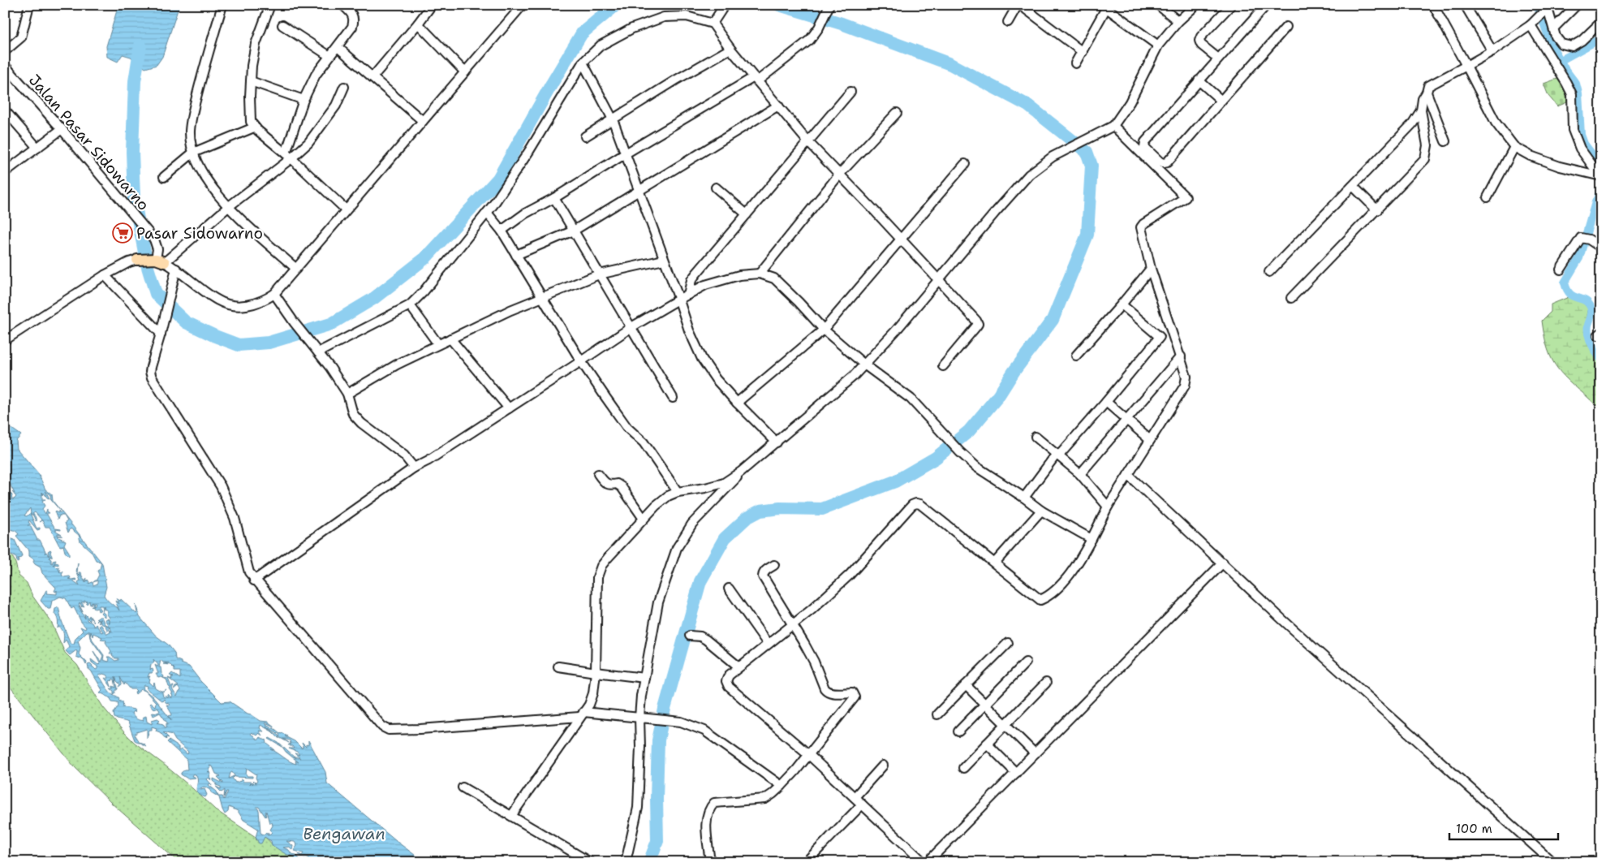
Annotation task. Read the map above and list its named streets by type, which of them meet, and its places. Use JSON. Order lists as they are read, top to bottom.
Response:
{
  "streets": {
    "street": ["Jalan Pasar Sidowarno"]
  },
  "water": ["Bengawan"],
  "places": {
    "supermarket": ["Pasar Sidowarno"]
  },
  "scale_bar": "100 m"
}
